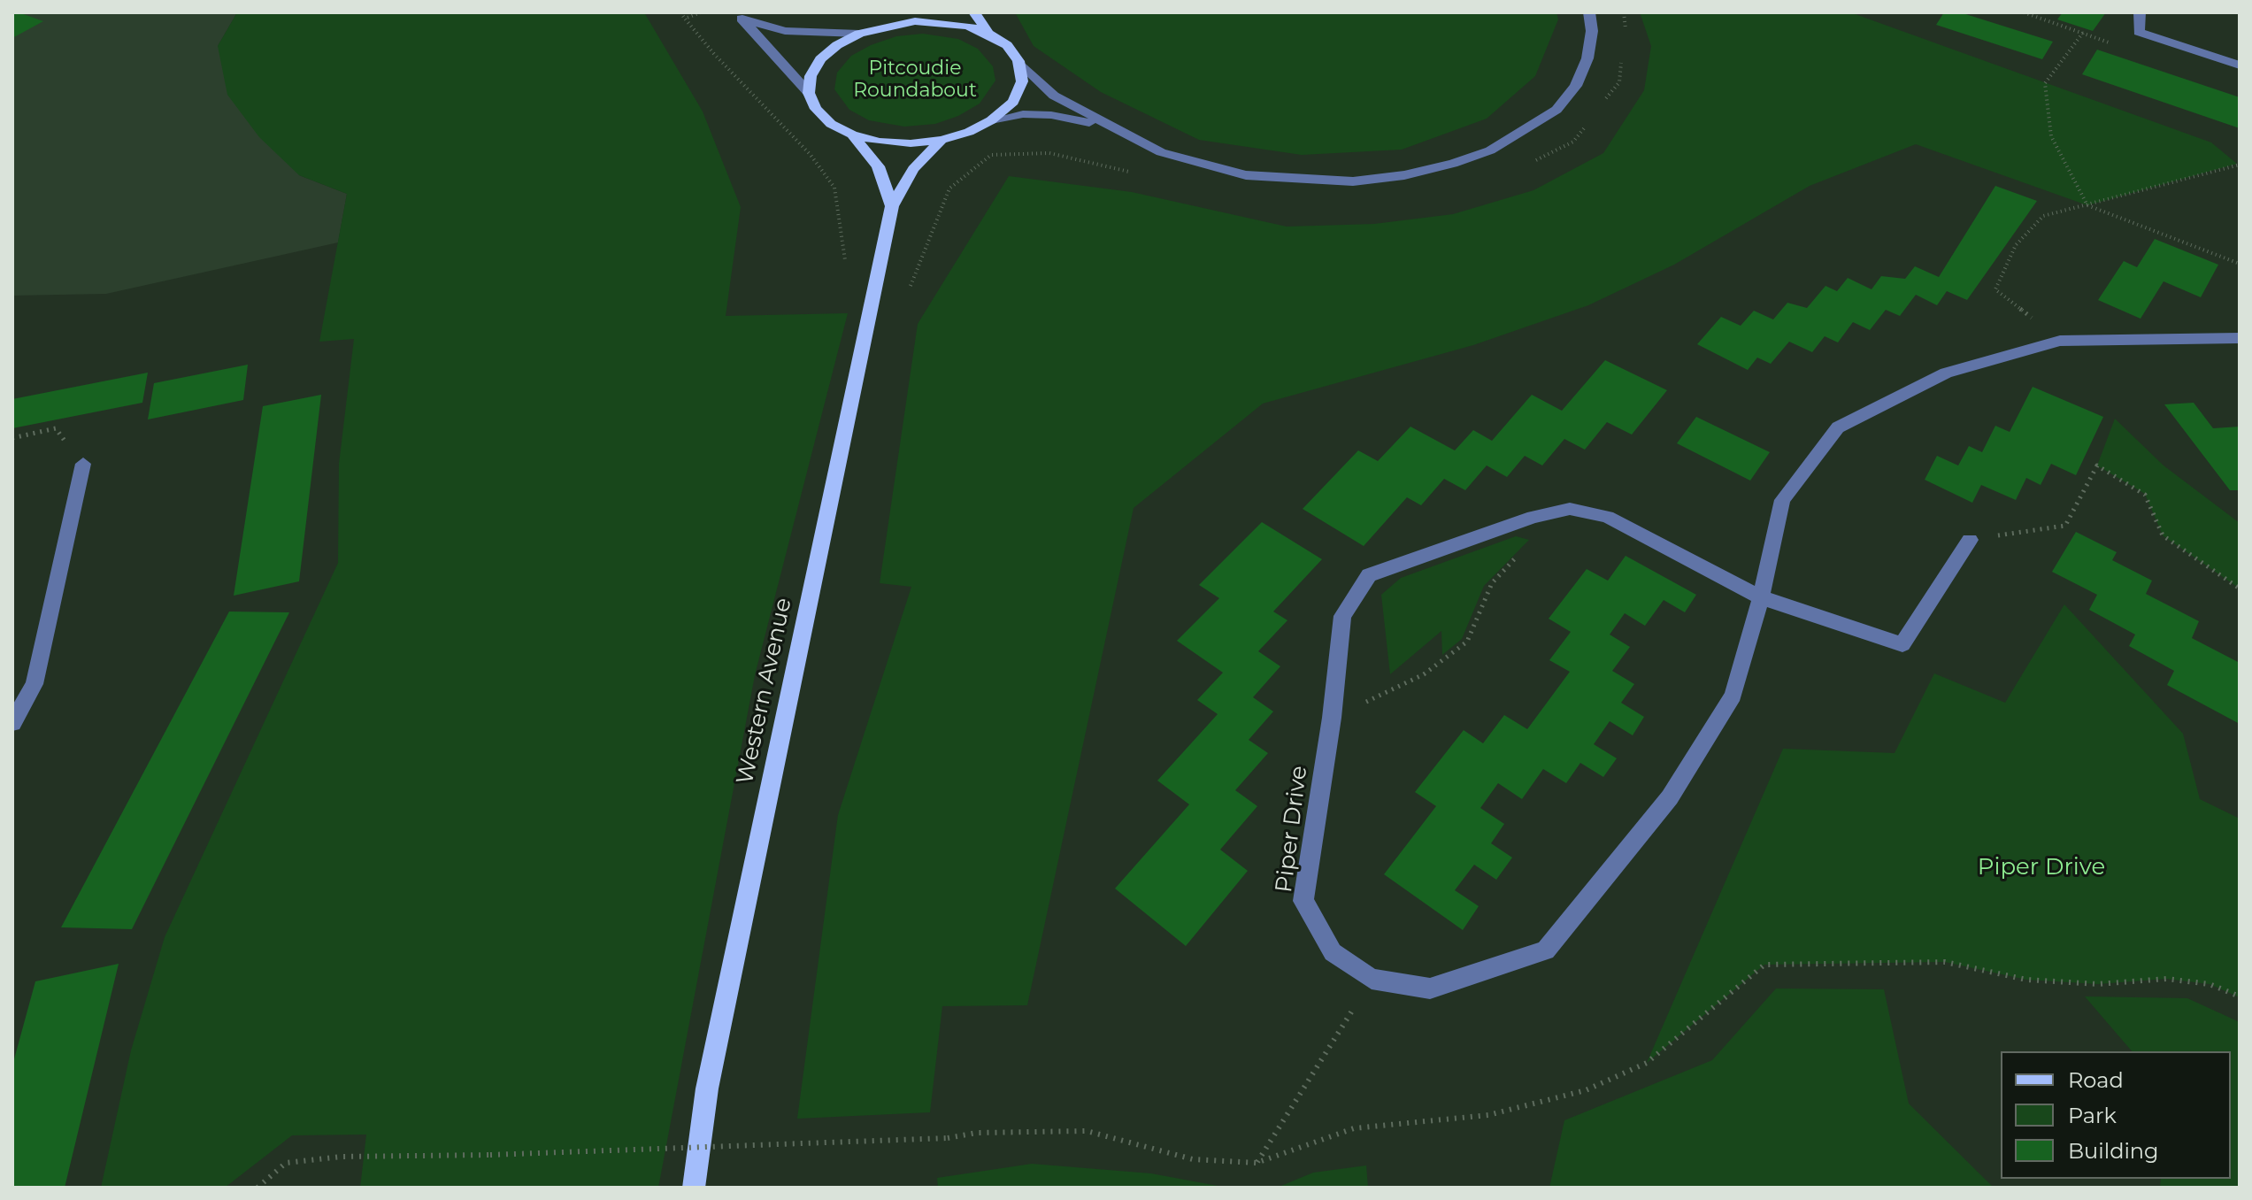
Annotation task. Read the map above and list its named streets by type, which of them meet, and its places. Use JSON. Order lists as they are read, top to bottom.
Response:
{
  "streets": {
    "main road": ["Western Avenue"],
    "street": ["Piper Drive"]
  },
  "parks": ["Pitcoudie Roundabout", "Piper Drive"],
  "legend": ["Road", "Park", "Building"]
}
